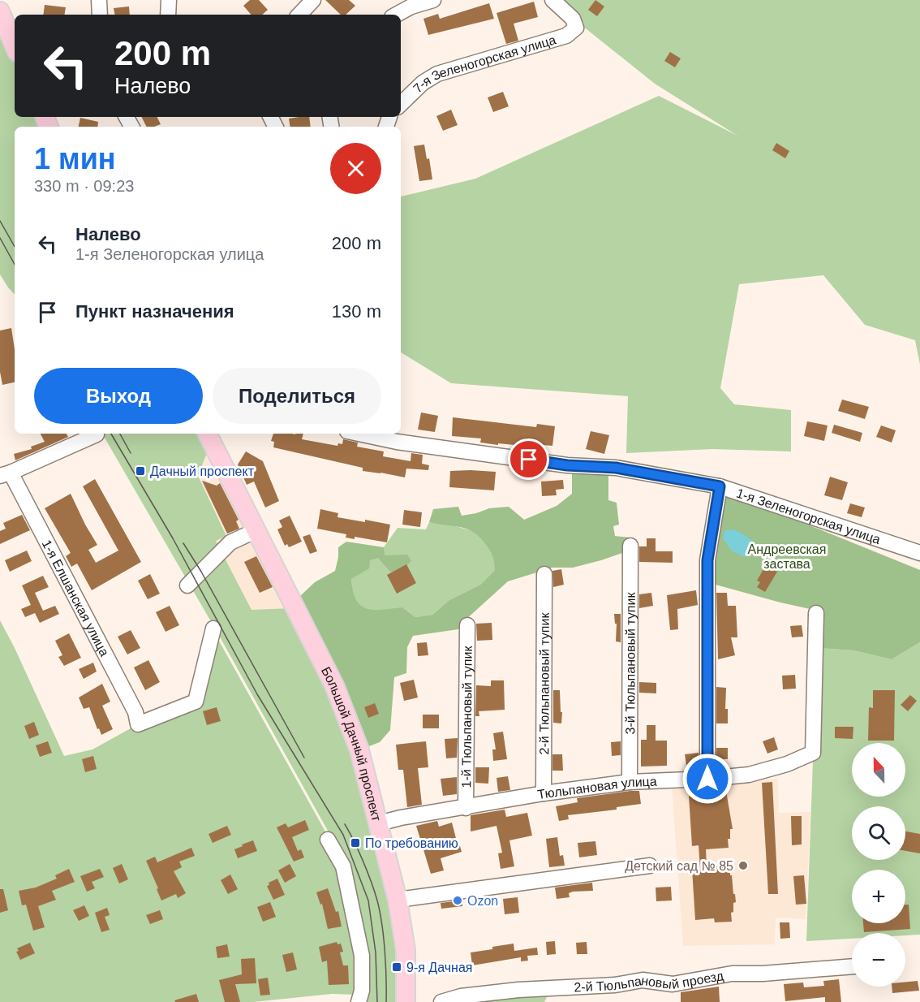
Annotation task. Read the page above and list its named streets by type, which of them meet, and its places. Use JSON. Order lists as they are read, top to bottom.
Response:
{
  "streets": {
    "main road": ["Большой Дачный проспект"],
    "street": [
      "7-я Зеленогорская улица",
      "1-я Зеленогорская улица",
      "1-я Елшанская улица",
      "3-й Тюльпановый тупик",
      "2-й Тюльпановый тупик",
      "1-й Тюльпановый тупик",
      "Тюльпановая улица",
      "2-й Тюльпановый проезд"
    ]
  },
  "crossings": [
    ["3-й Тюльпановый тупик", "Тюльпановая улица"],
    ["2-й Тюльпановый тупик", "Тюльпановая улица"],
    ["1-й Тюльпановый тупик", "Тюльпановая улица"],
    ["Большой Дачный проспект", "Тюльпановая улица"]
  ],
  "parks": ["Андреевская застава"],
  "places": {
    "transit": ["Дачный проспект", "По требованию", "9-я Дачная"],
    "other": ["Детский сад № 85", "Ozon"]
  },
  "north": "top",
  "page": {
    "turn": ["200 m", "Налево"],
    "heading": ["1 мин", "330 m · 09:23"],
    "list": [
      {
        "name": "Налево",
        "note": "1-я Зеленогорская улица",
        "value": "200 m"
      },
      {
        "name": "Пункт назначения",
        "value": "130 m"
      }
    ],
    "buttons": ["Выход", "Поделиться"],
    "map_buttons": ["+", "−"]
  }
}
